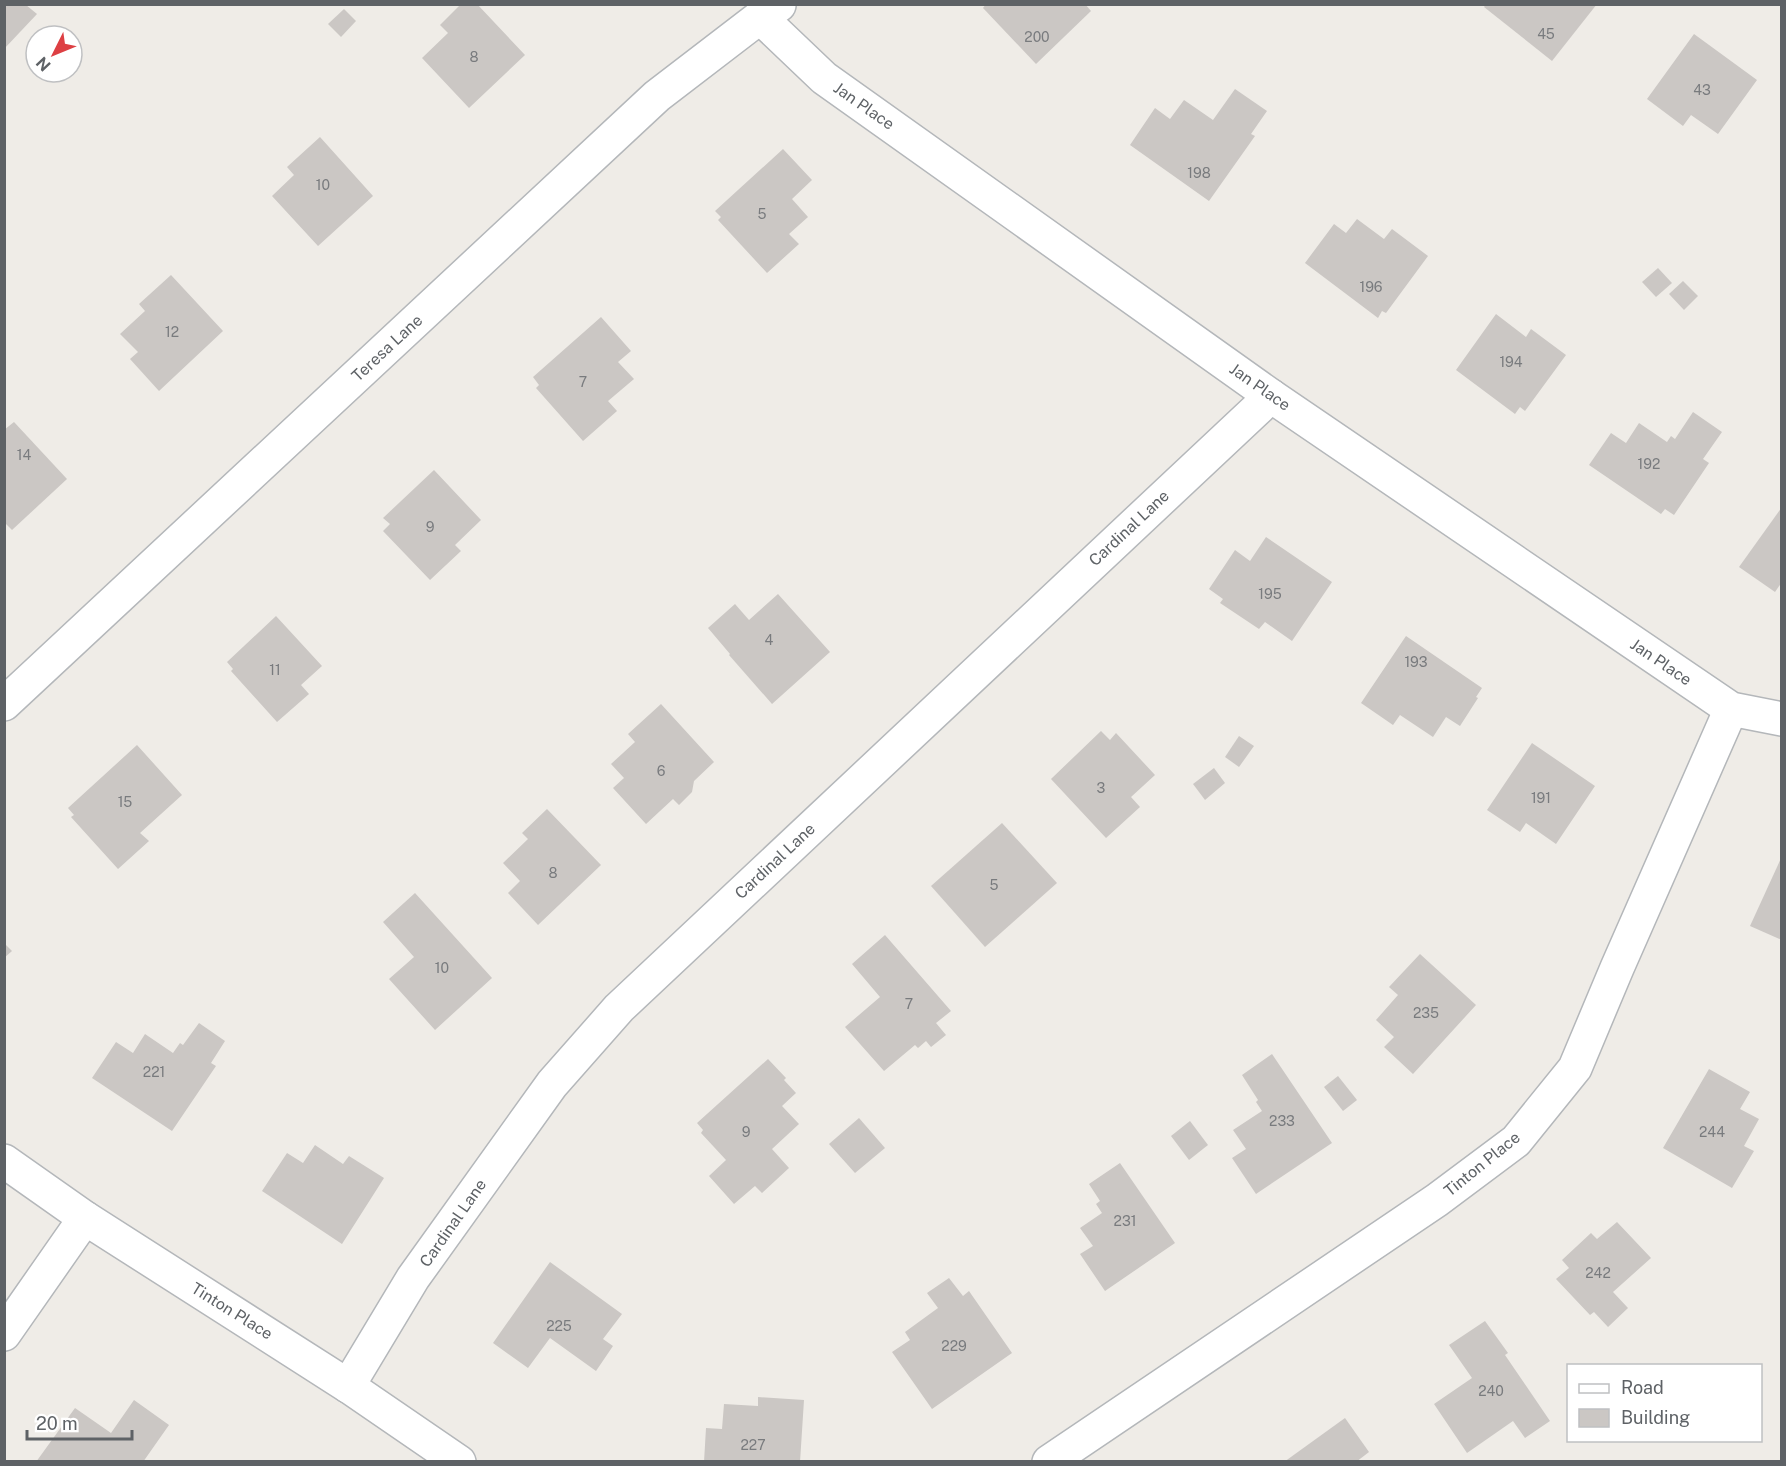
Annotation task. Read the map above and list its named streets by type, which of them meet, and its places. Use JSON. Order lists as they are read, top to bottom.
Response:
{
  "streets": {
    "street": [
      "Jan Place",
      "Teresa Lane",
      "Cardinal Lane",
      "Tinton Place"
    ]
  },
  "crossings": [
    ["Jan Place", "Teresa Lane"],
    ["Jan Place", "Cardinal Lane"],
    ["Jan Place", "Tinton Place"],
    ["Cardinal Lane", "Tinton Place"]
  ],
  "house_numbers": [
    "45",
    "200",
    "8",
    "43",
    "198",
    "10",
    "5",
    "196",
    "12",
    "194",
    "7",
    "14",
    "192",
    "9",
    "195",
    "4",
    "193",
    "11",
    "6",
    "3",
    "191",
    "15",
    "8",
    "5",
    "10",
    "7",
    "235",
    "221",
    "233",
    "9",
    "244",
    "231",
    "242",
    "225",
    "229",
    "240",
    "227"
  ],
  "legend": ["Road", "Building"],
  "scale_bar": "20 m",
  "north": "bottom left"
}
